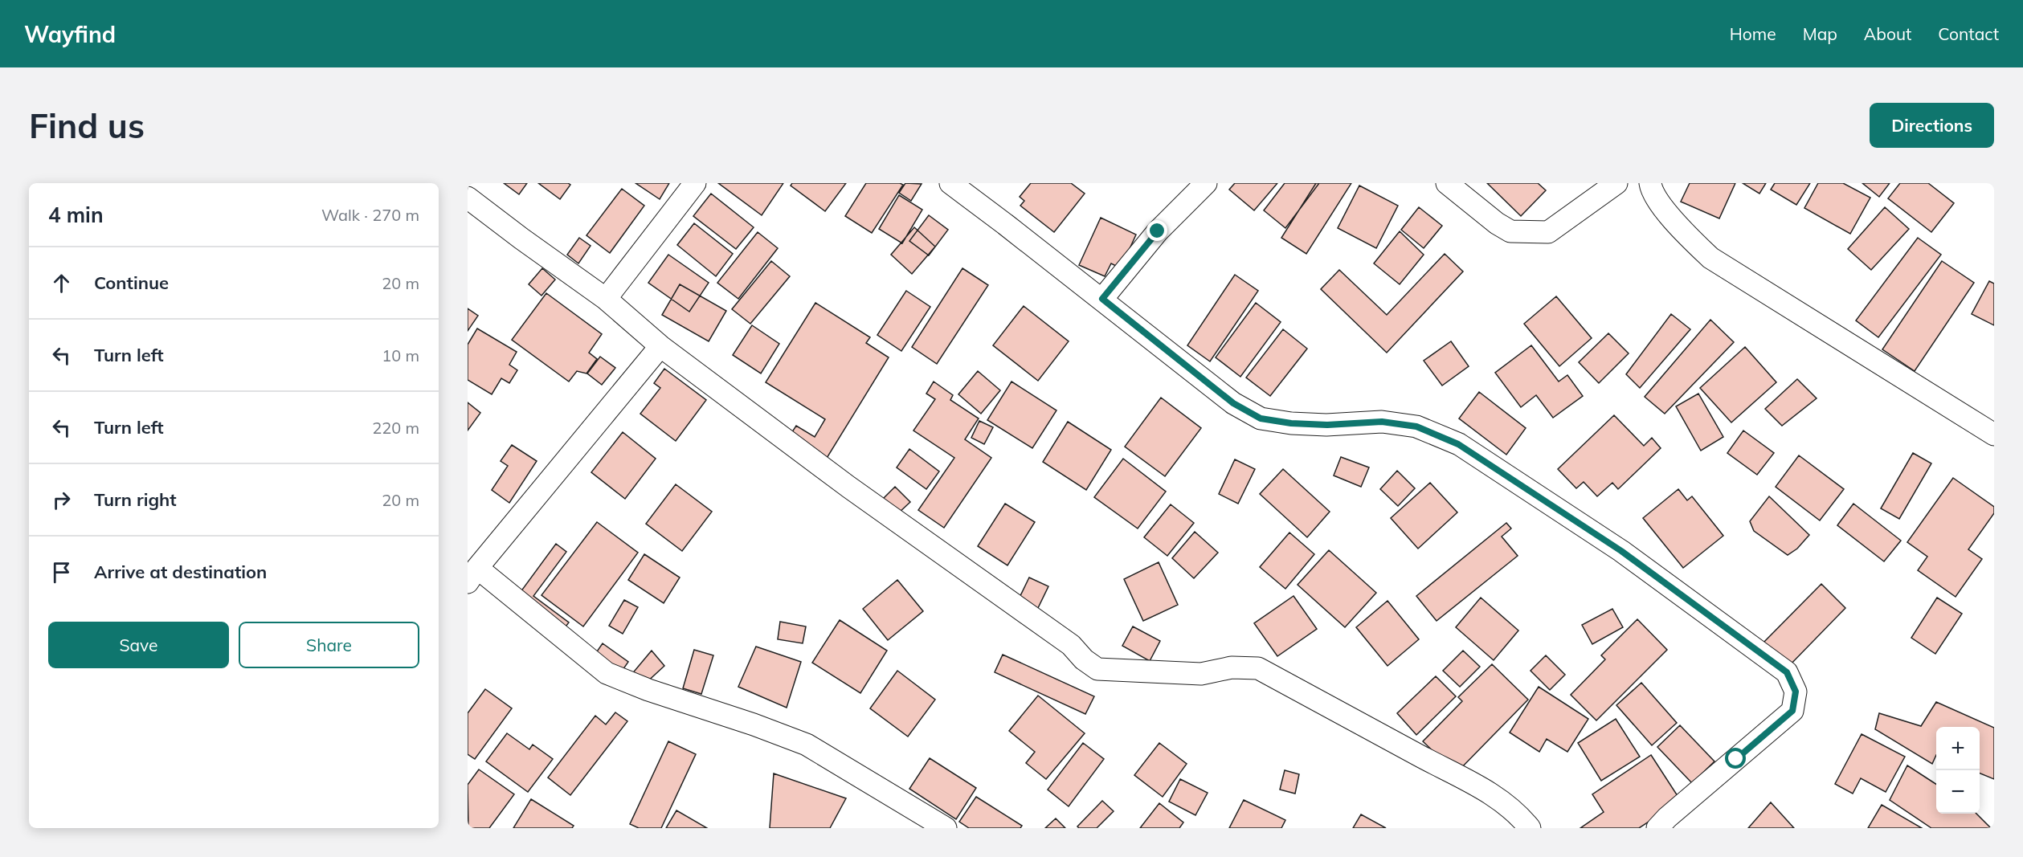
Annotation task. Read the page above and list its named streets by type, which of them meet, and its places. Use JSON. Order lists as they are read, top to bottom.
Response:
{
  "page": {
    "header": "Wayfind",
    "nav": [
      "Home",
      "Map",
      "About",
      "Contact"
    ],
    "buttons": [
      "Directions",
      ["Save", "Share"]
    ],
    "title": "Find us",
    "heading": ["4 min", "Walk · 270 m"],
    "list": [
      ["Continue", "20 m"],
      ["Turn left", "10 m"],
      ["Turn left", "220 m"],
      ["Turn right", "20 m"],
      "Arrive at destination"
    ],
    "map_buttons": ["+", "−"]
  }
}
